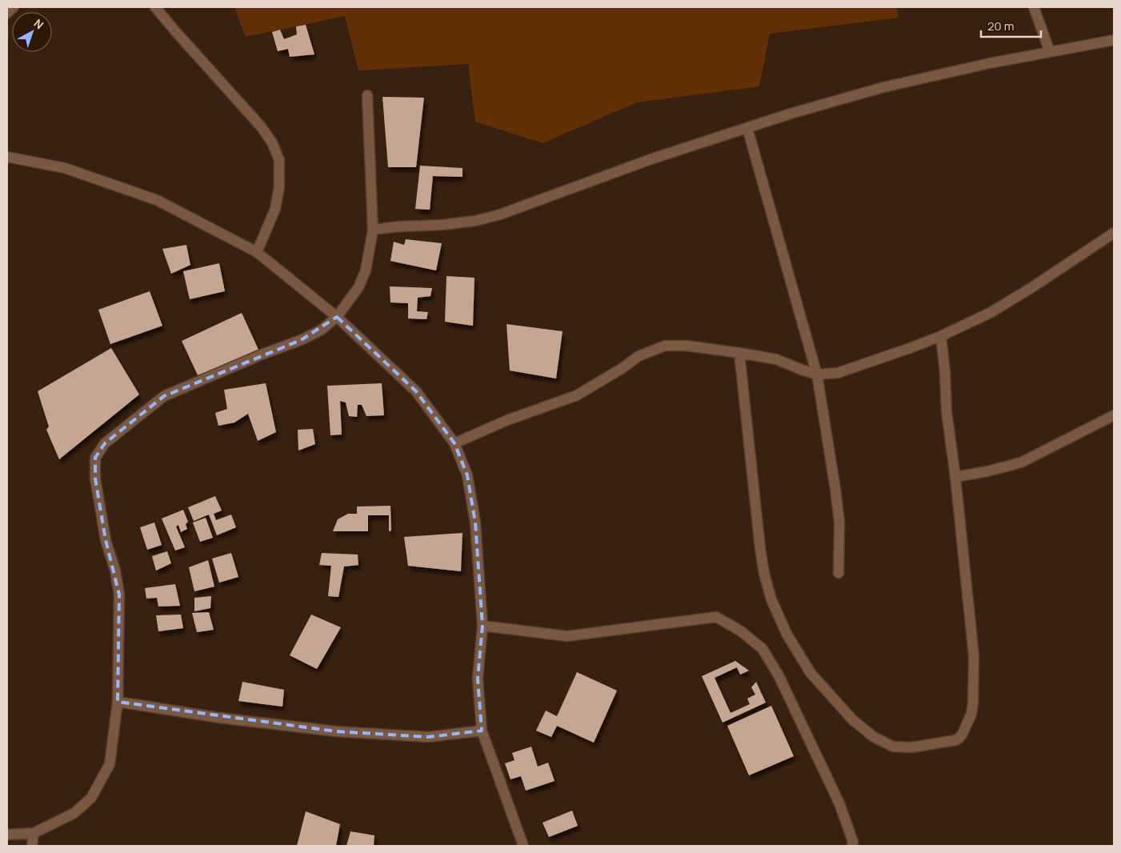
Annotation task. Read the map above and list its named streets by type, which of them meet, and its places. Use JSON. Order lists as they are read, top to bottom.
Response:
{
  "scale_bar": "20 m",
  "north": "top right"
}
